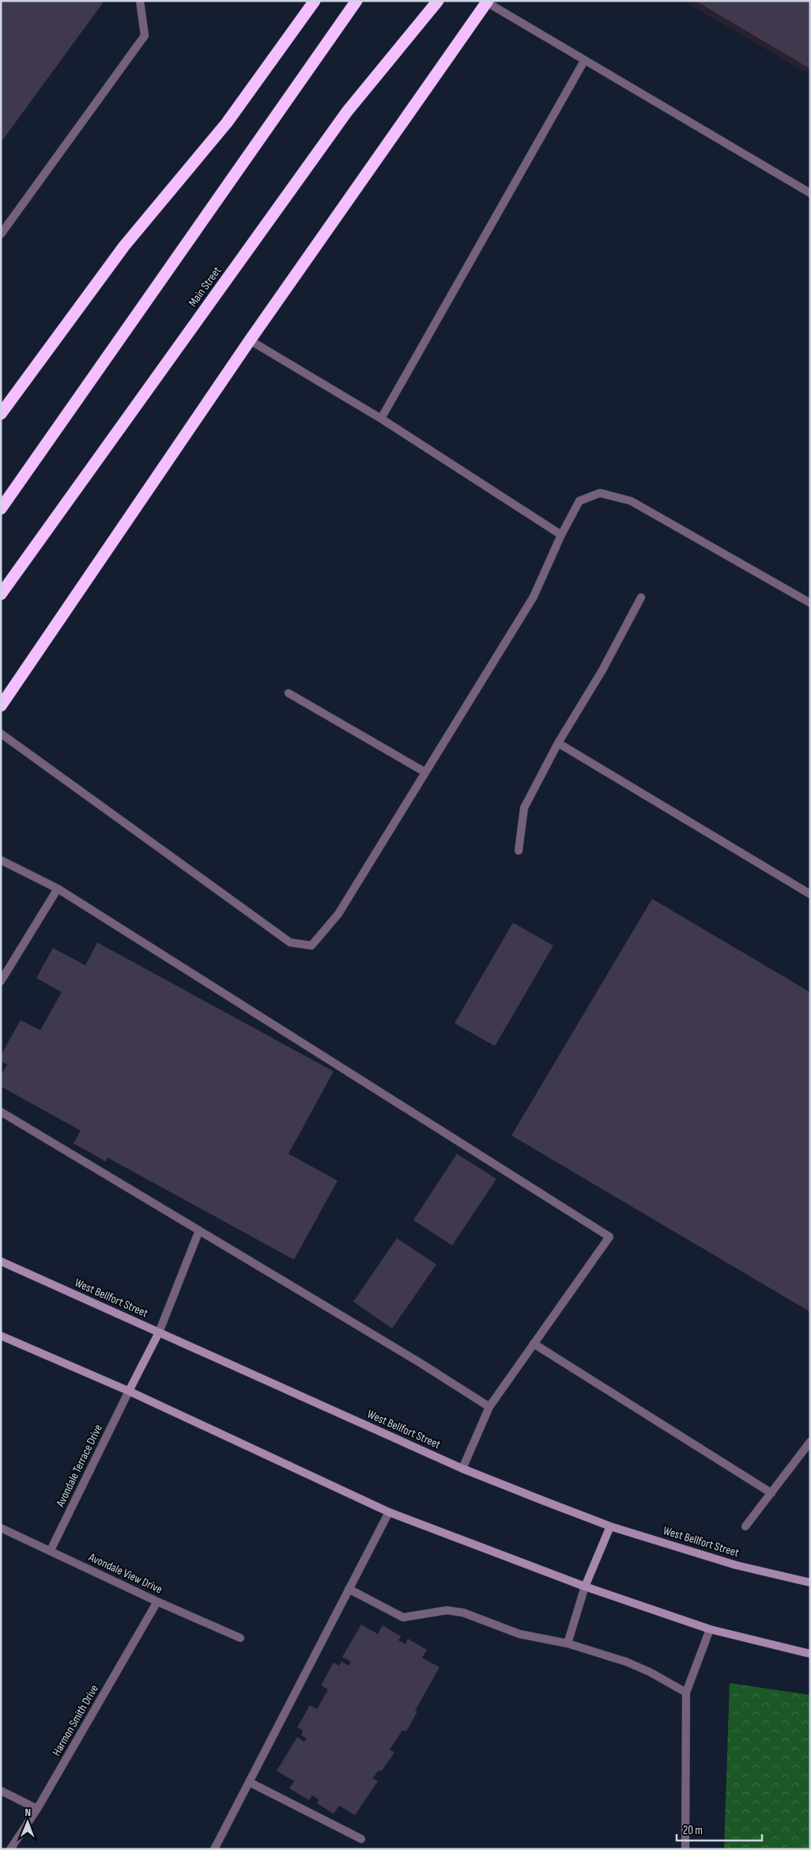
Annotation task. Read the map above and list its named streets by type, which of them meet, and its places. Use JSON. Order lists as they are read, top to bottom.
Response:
{
  "streets": {
    "highway": ["Main Street"],
    "main road": ["West Bellfort Street"],
    "street": ["Avondale Terrace Drive", "Avondale View Drive", "Harmon Smith Drive"]
  },
  "crossings": [
    ["Avondale Terrace Drive", "Avondale View Drive"],
    ["Avondale View Drive", "Harmon Smith Drive"]
  ],
  "scale_bar": "20 m",
  "north": "top"
}
